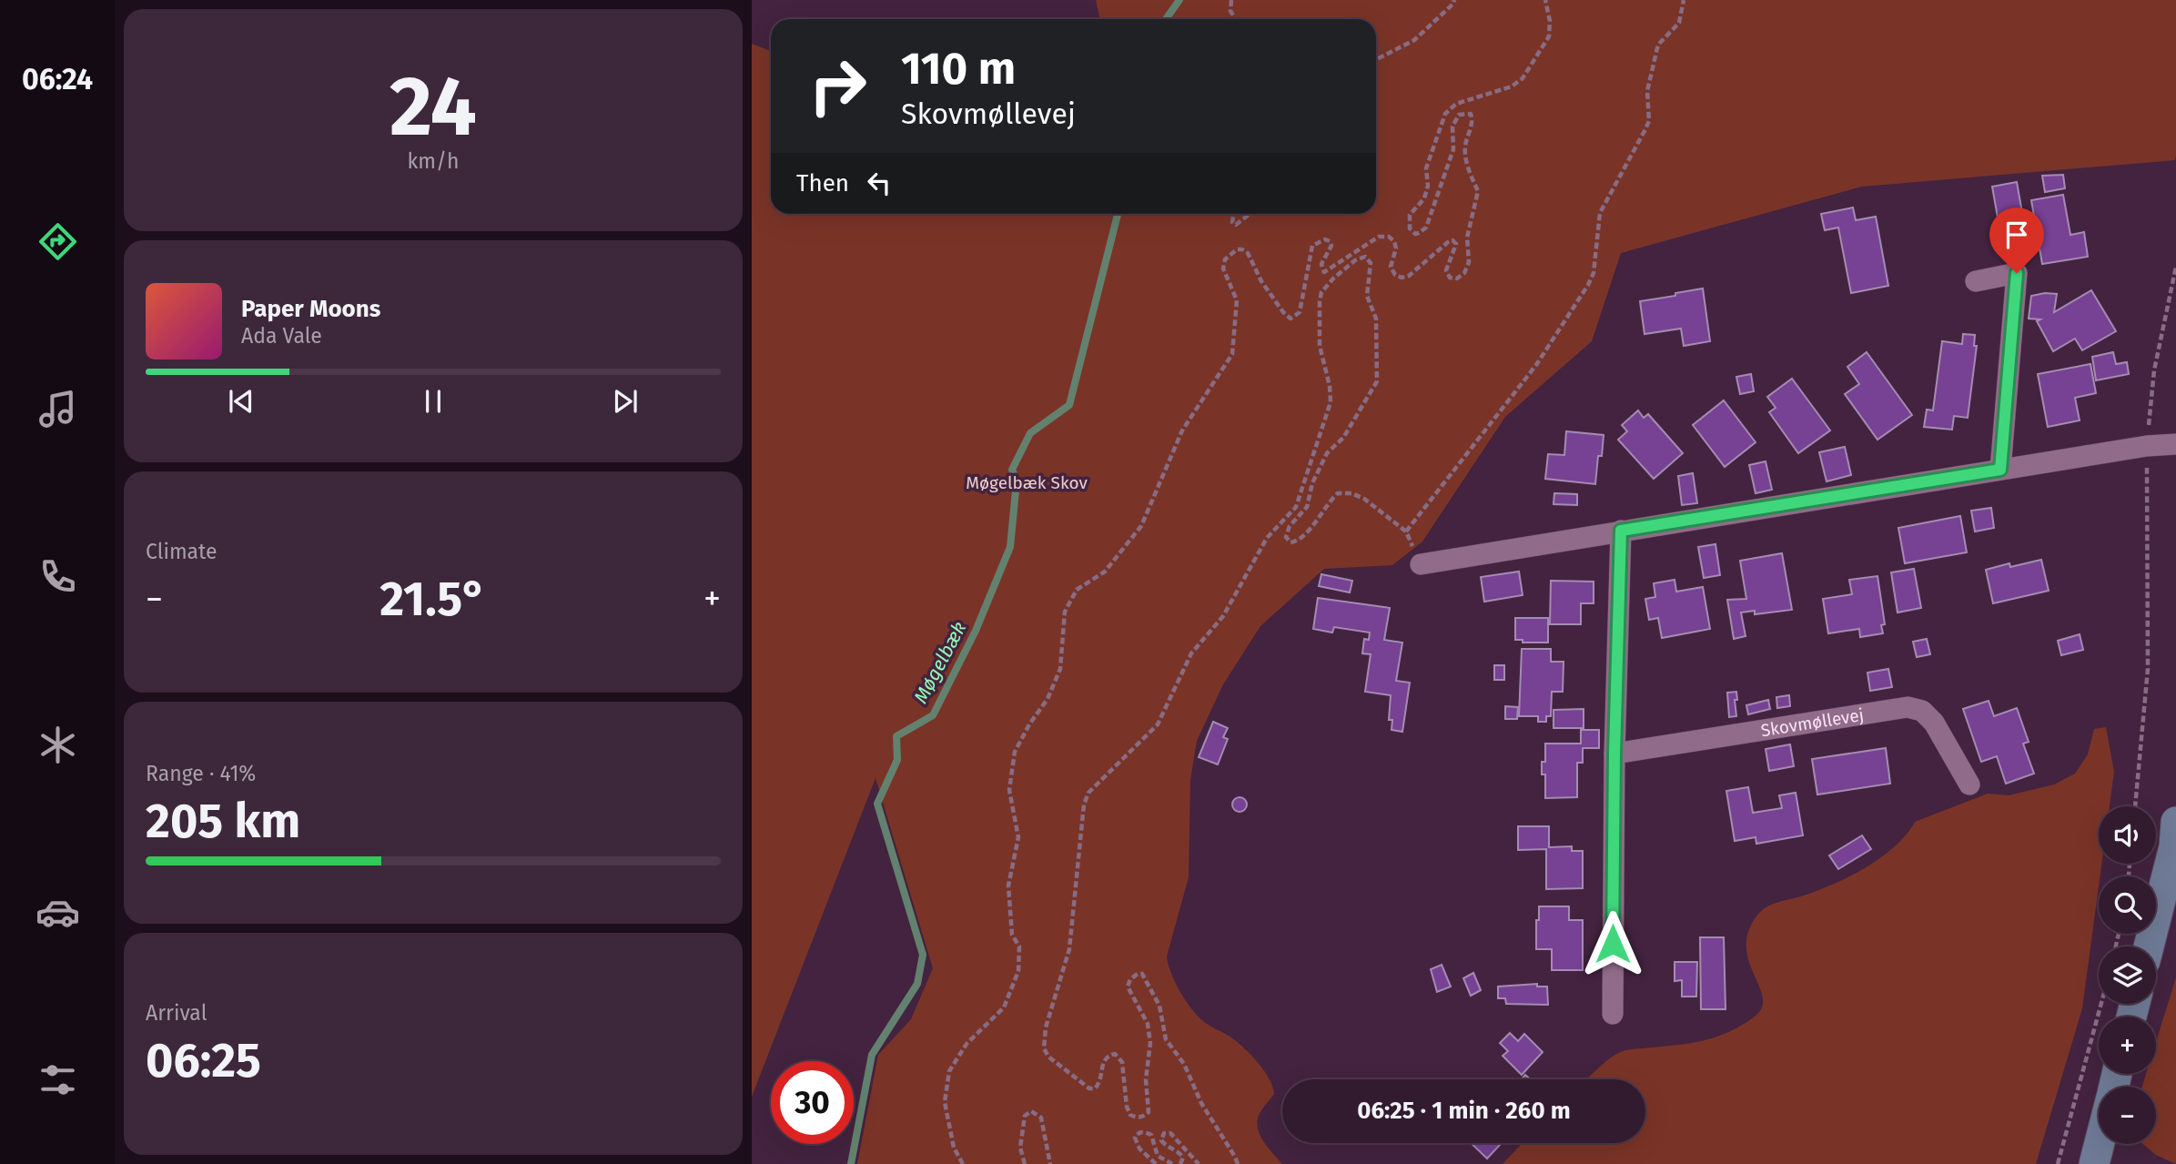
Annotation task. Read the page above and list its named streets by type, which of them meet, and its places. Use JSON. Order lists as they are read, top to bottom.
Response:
{
  "streets": {
    "street": ["Skovmøllevej"]
  },
  "water": ["Møgelbæk"],
  "parks": ["Møgelbæk Skov"],
  "page": {
    "tabs": "06:24",
    "tile": [
      ["24", "km/h"],
      "Climate",
      ["Range · 41%", "205 km"],
      ["Arrival", "06:25"]
    ],
    "turn": ["110 m", "Skovmøllevej"],
    "then": "Then",
    "song": ["Paper Moons", "Ada Vale"],
    "heat": ["−", "21.5°", "+"],
    "map_buttons": ["+", "−"],
    "limit": "30",
    "trip": "06:25 · 1 min · 260 m"
  }
}
